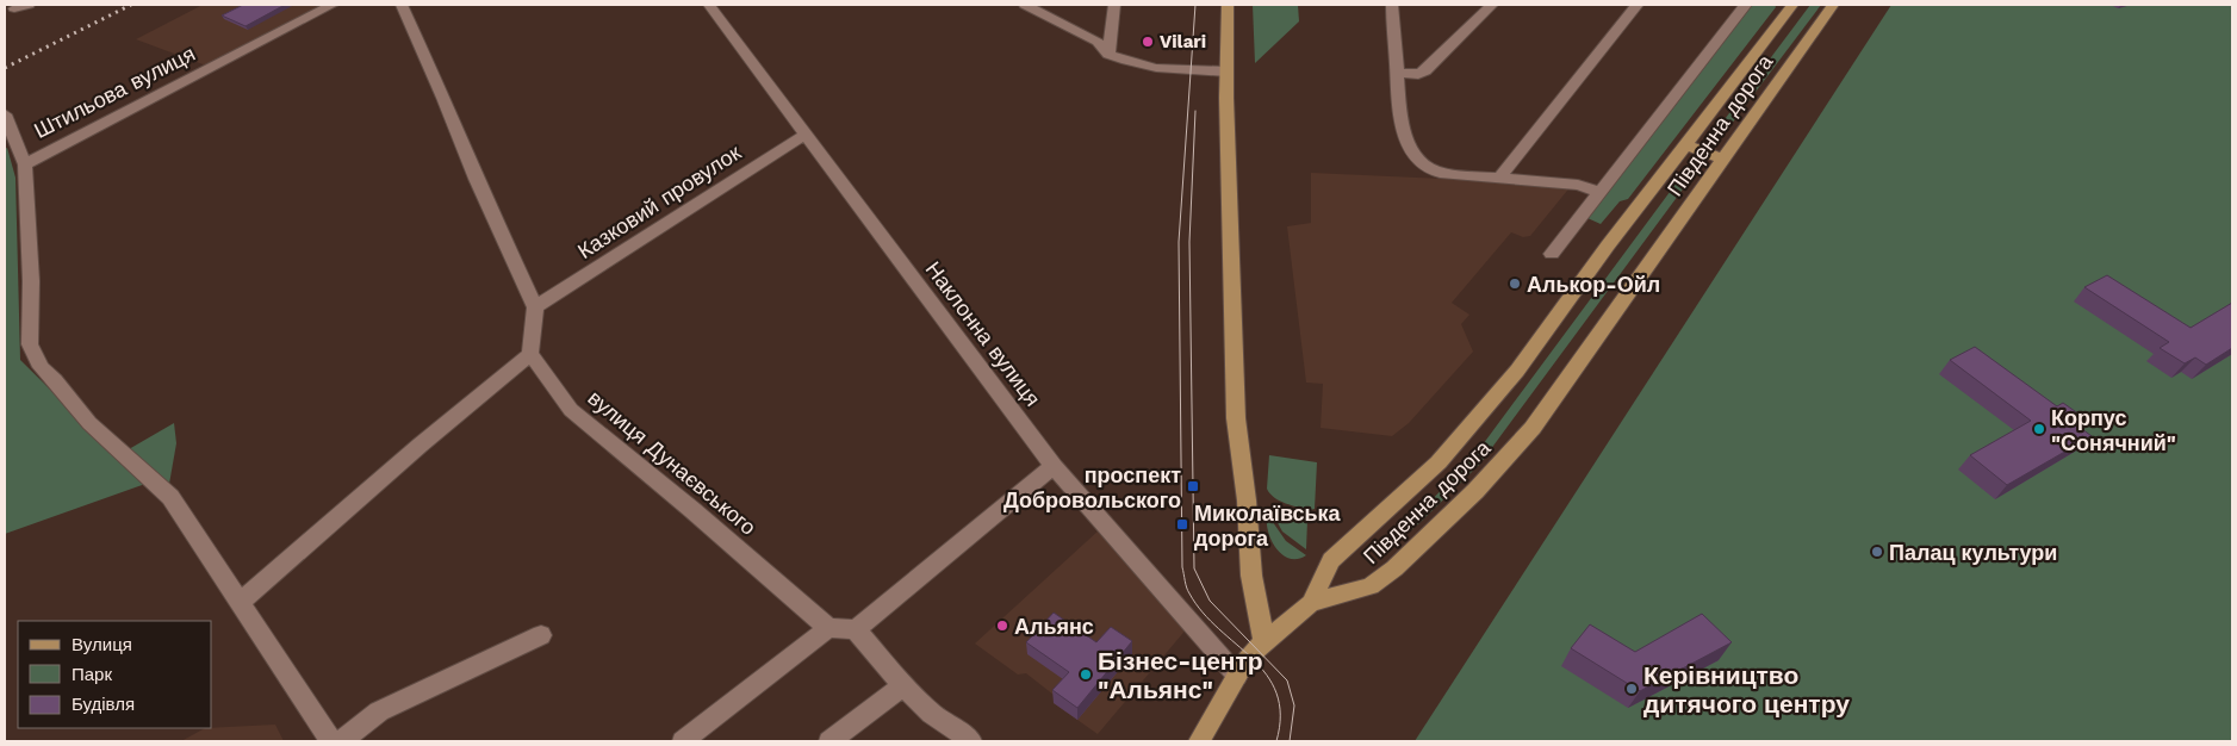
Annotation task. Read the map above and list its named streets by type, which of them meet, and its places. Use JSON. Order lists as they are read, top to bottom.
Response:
{
  "streets": {
    "main road": ["Південна дорога"],
    "street": [
      "Штильова вулиця",
      "Казковий провулок",
      "Наклонна вулиця",
      "вулиця Дунаєвського"
    ]
  },
  "crossings": [
    ["Казковий провулок", "Наклонна вулиця"]
  ],
  "places": {
    "other": [
      "Vilari",
      "Алькор-Ойл",
      "Корпус \"Сонячний\"",
      "Палац культури",
      "Альянс",
      "Бізнес-центр \"Альянс\"",
      "Керівництво дитячого центру"
    ],
    "transit": ["проспект Добровольского", "Миколаївська дорога"]
  },
  "legend": ["Вулиця", "Парк", "Будівля"]
}
